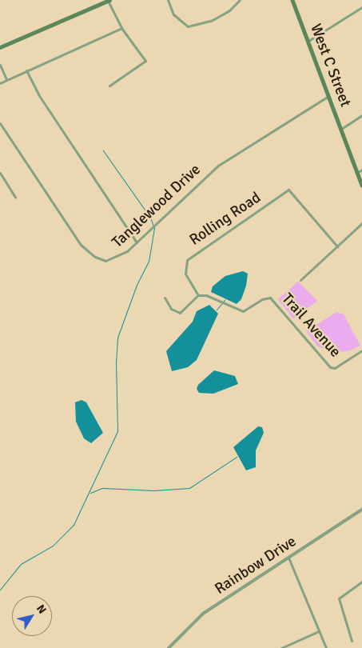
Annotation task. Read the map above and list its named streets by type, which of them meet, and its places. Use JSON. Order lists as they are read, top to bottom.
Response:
{
  "streets": {
    "main road": ["West C Street"],
    "street": [
      "Tanglewood Drive",
      "Rolling Road",
      "Trail Avenue",
      "Rainbow Drive"
    ]
  },
  "crossings": [
    ["West C Street", "Tanglewood Drive"],
    ["Rolling Road", "Trail Avenue"]
  ],
  "north": "top right"
}
